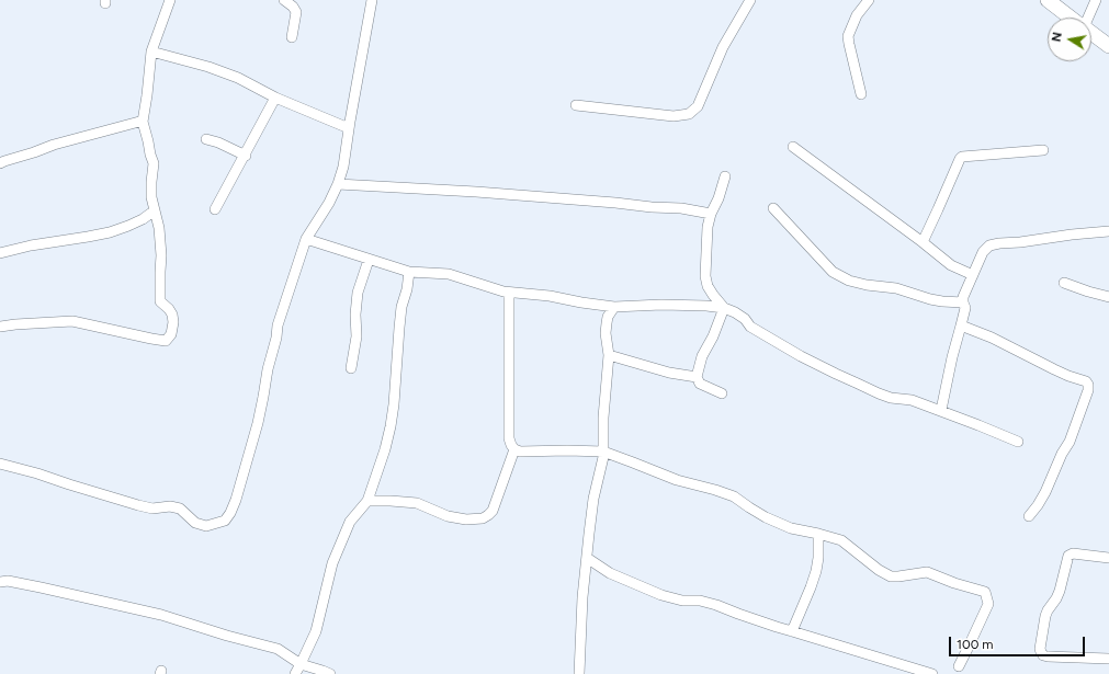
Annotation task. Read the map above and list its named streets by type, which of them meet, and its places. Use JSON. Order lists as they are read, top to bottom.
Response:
{
  "scale_bar": "100 m",
  "north": "left"
}
